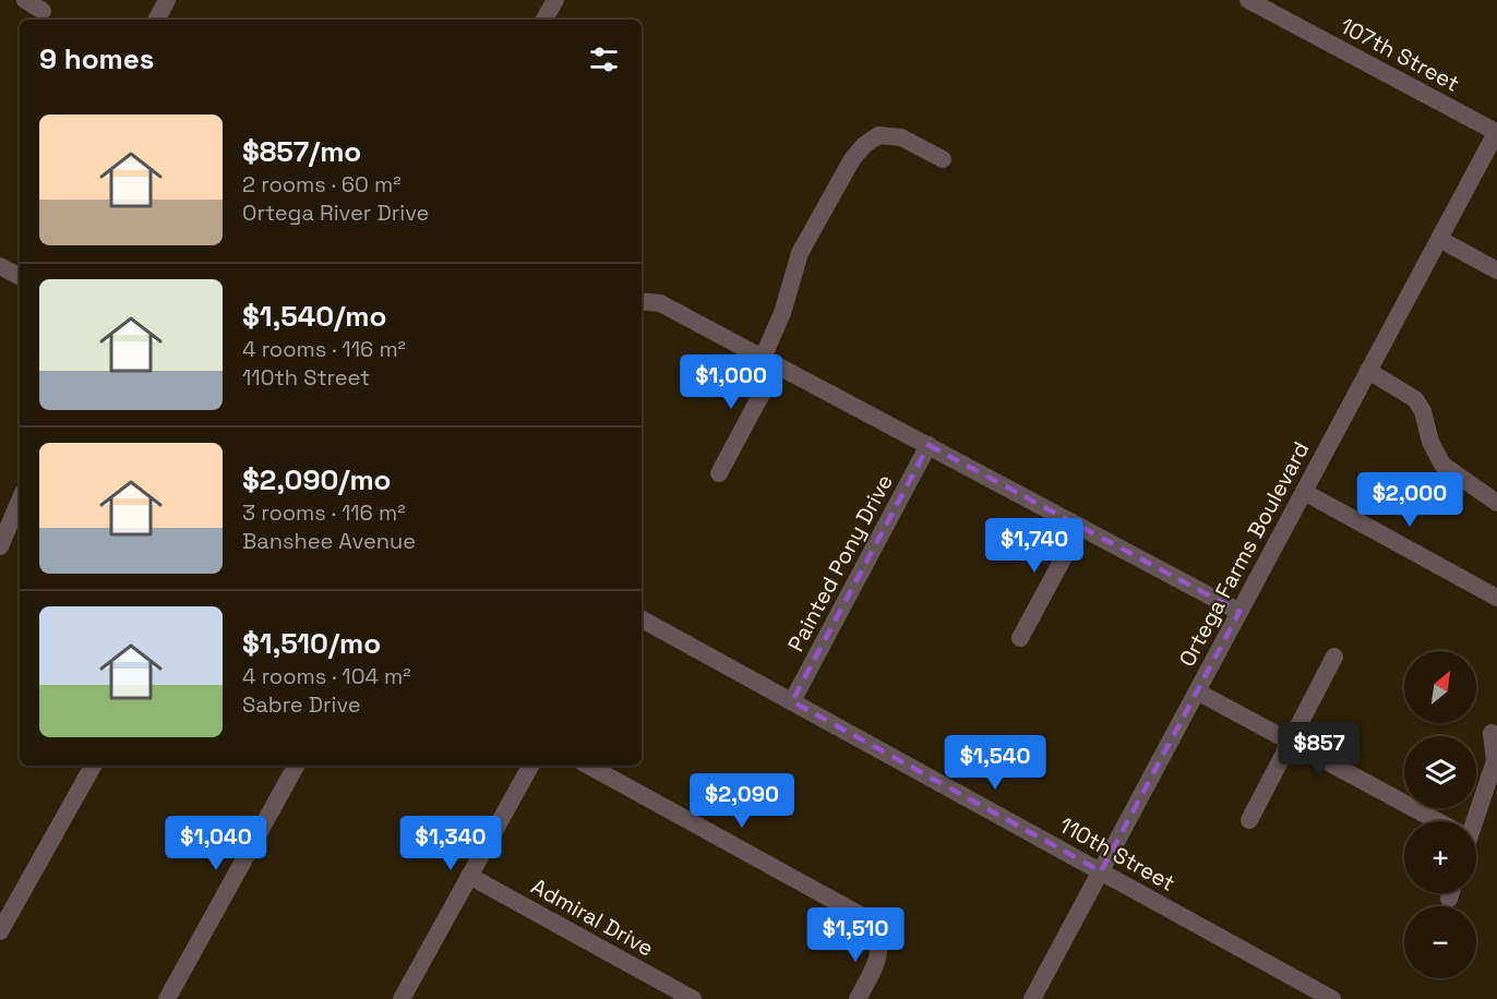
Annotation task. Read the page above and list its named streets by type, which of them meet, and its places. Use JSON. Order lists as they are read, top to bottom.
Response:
{
  "streets": {
    "street": [
      "107th Street",
      "Ortega Farms Boulevard",
      "Painted Pony Drive",
      "110th Street",
      "Admiral Drive"
    ]
  },
  "crossings": [
    ["107th Street", "Ortega Farms Boulevard"],
    ["Ortega Farms Boulevard", "110th Street"],
    ["Painted Pony Drive", "110th Street"]
  ],
  "north": "top right",
  "page": {
    "heading": "9 homes",
    "list": [
      {
        "name": "$857/mo",
        "note": "2 rooms · 60 m² · Ortega River Drive"
      },
      {
        "name": "$1,540/mo",
        "note": "4 rooms · 116 m² · 110th Street"
      },
      {
        "name": "$2,090/mo",
        "note": "3 rooms · 116 m² · Banshee Avenue"
      },
      {
        "name": "$1,510/mo",
        "note": "4 rooms · 104 m² · Sabre Drive"
      }
    ],
    "price": [
      "$1,000",
      "$2,000",
      "$1,740",
      "$857",
      "$1,540",
      "$2,090",
      "$1,040",
      "$1,340",
      "$1,510"
    ],
    "map_buttons": ["+", "−"]
  }
}
